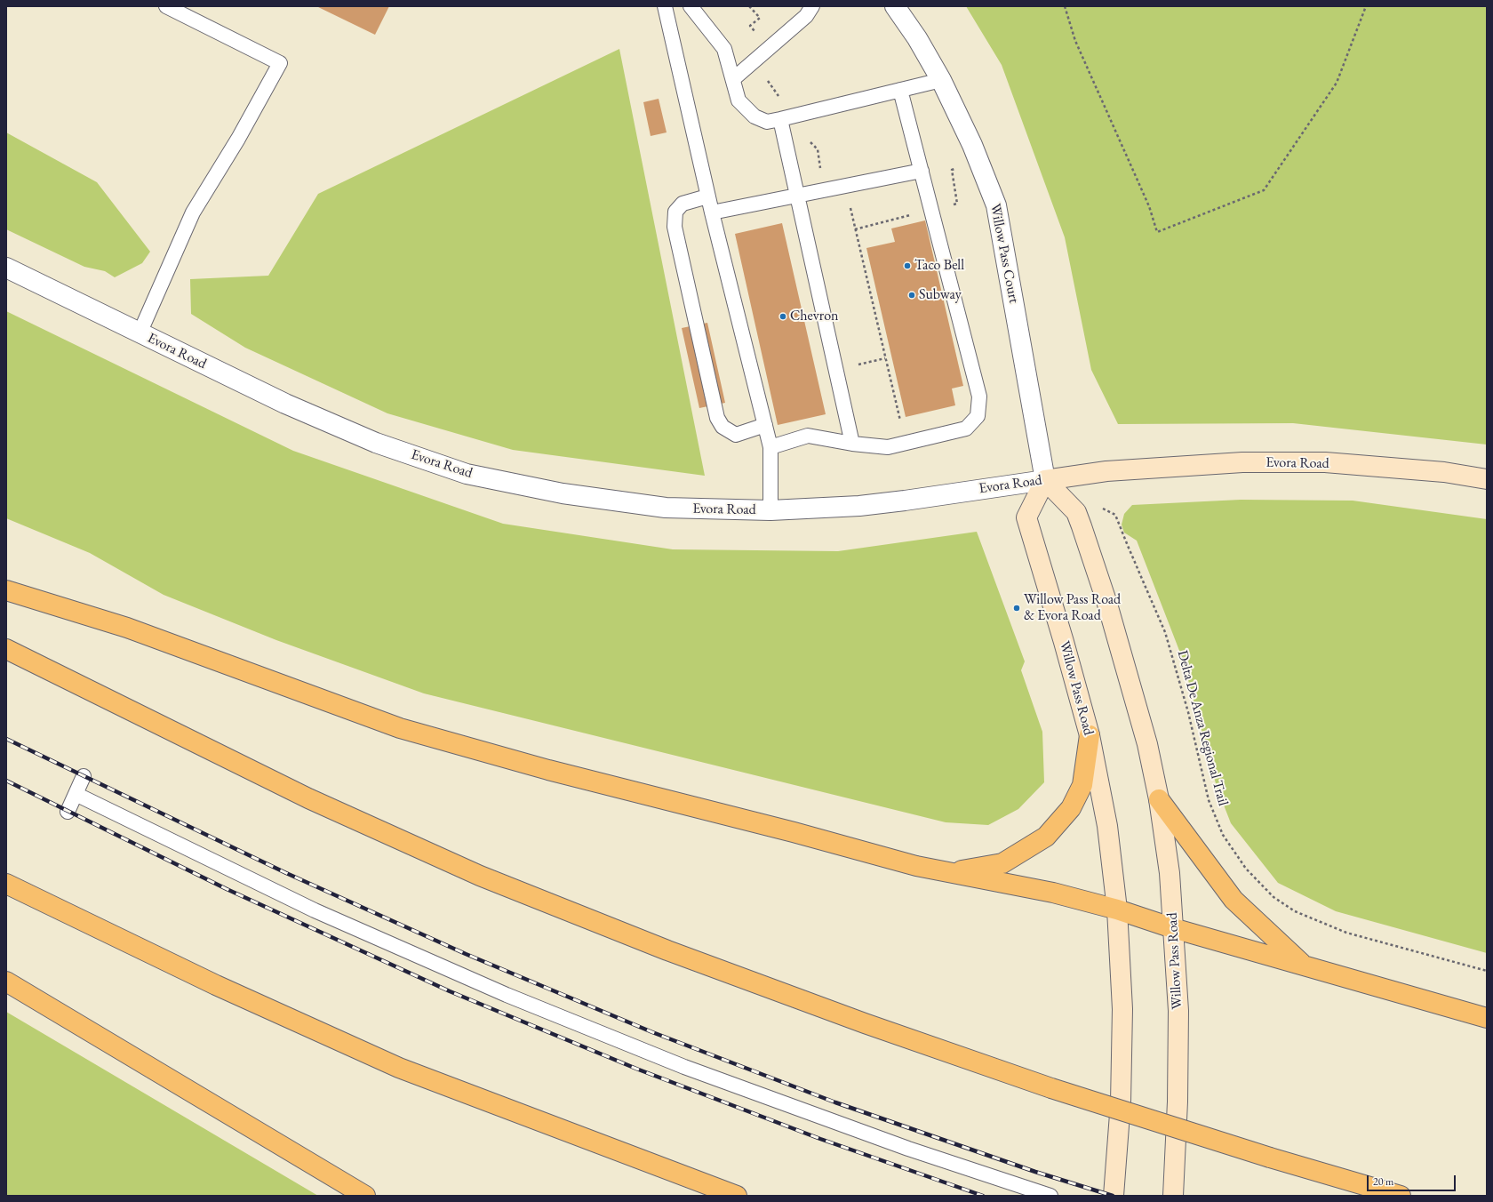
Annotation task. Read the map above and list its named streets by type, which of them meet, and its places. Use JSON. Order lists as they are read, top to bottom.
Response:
{
  "streets": {
    "street": ["Willow Pass Court", "Evora Road", "Willow Pass Road"],
    "path": ["Delta De Anza Regional Trail"]
  },
  "crossings": [
    ["Willow Pass Court", "Evora Road"],
    ["Willow Pass Court", "Willow Pass Road"],
    ["Evora Road", "Willow Pass Road"]
  ],
  "places": [
    "Taco Bell",
    "Subway",
    "Chevron",
    "Willow Pass Road & Evora Road"
  ],
  "scale_bar": "20 m"
}
